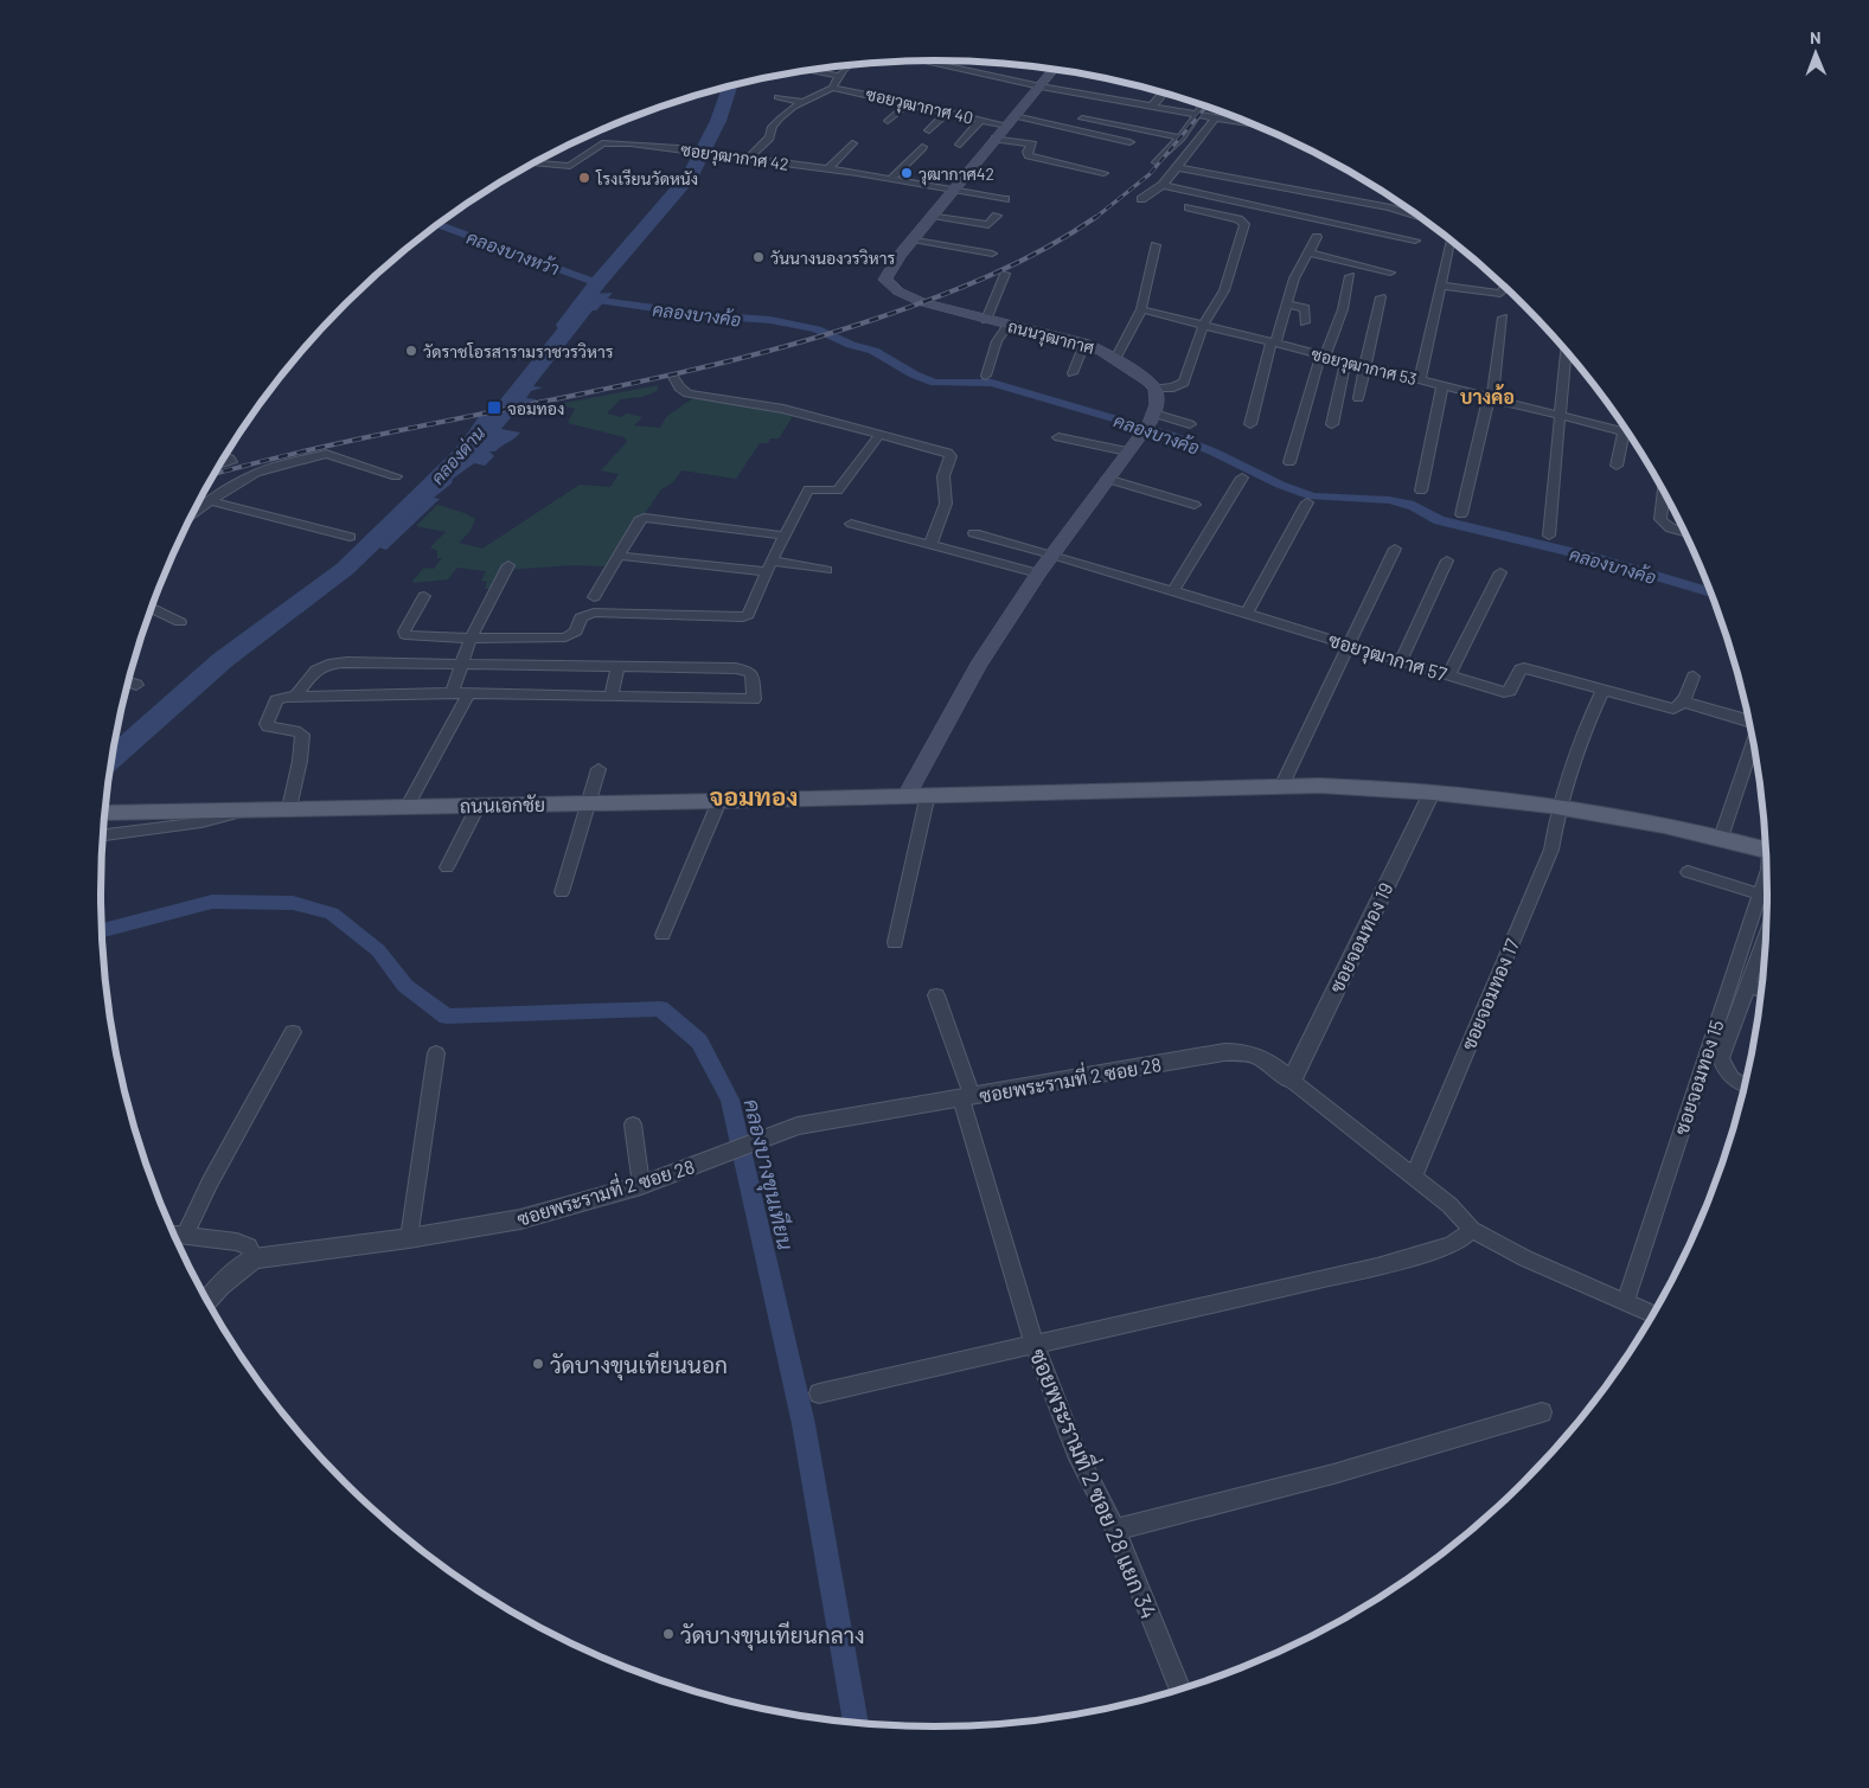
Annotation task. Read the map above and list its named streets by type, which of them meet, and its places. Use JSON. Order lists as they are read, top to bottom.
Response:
{
  "streets": {
    "main road": ["ถนนวุฒากาศ", "ถนนเอกชัย"],
    "street": [
      "ซอยวุฒากาศ 40",
      "ซอยวุฒากาศ 42",
      "ซอยวุฒากาศ 53",
      "ซอยวุฒากาศ 57",
      "ซอยจอมทอง 19",
      "ซอยจอมทอง 17",
      "ซอยจอมทอง 15",
      "ซอยพระรามที่ 2 ซอย 28",
      "ซอยพระรามที่ 2 ซอย 28 แยก 34"
    ]
  },
  "crossings": [
    ["ซอยวุฒากาศ 40", "ถนนวุฒากาศ"],
    ["ซอยวุฒากาศ 42", "ถนนวุฒากาศ"],
    ["ซอยวุฒากาศ 57", "ซอยจอมทอง 17"],
    ["ถนนเอกชัย", "ซอยจอมทอง 19"],
    ["ถนนเอกชัย", "ซอยจอมทอง 17"],
    ["ซอยจอมทอง 19", "ซอยพระรามที่ 2 ซอย 28"],
    ["ซอยพระรามที่ 2 ซอย 28", "ซอยพระรามที่ 2 ซอย 28 แยก 34"]
  ],
  "districts": ["บางค้อ", "จอมทอง"],
  "water": [
    "คลองบางหว้า",
    "คลองบางค้อ",
    "คลองด่าน",
    "คลองบางขุนเทียน"
  ],
  "places": {
    "other": [
      "วุฒากาศ42",
      "โรงเรียนวัดหนัง",
      "วันนางนองวรวิหาร",
      "วัดราชโอรสารามราชวรวิหาร",
      "วัดบางขุนเทียนนอก",
      "วัดบางขุนเทียนกลาง"
    ],
    "transit": ["จอมทอง"]
  },
  "north": "top"
}
